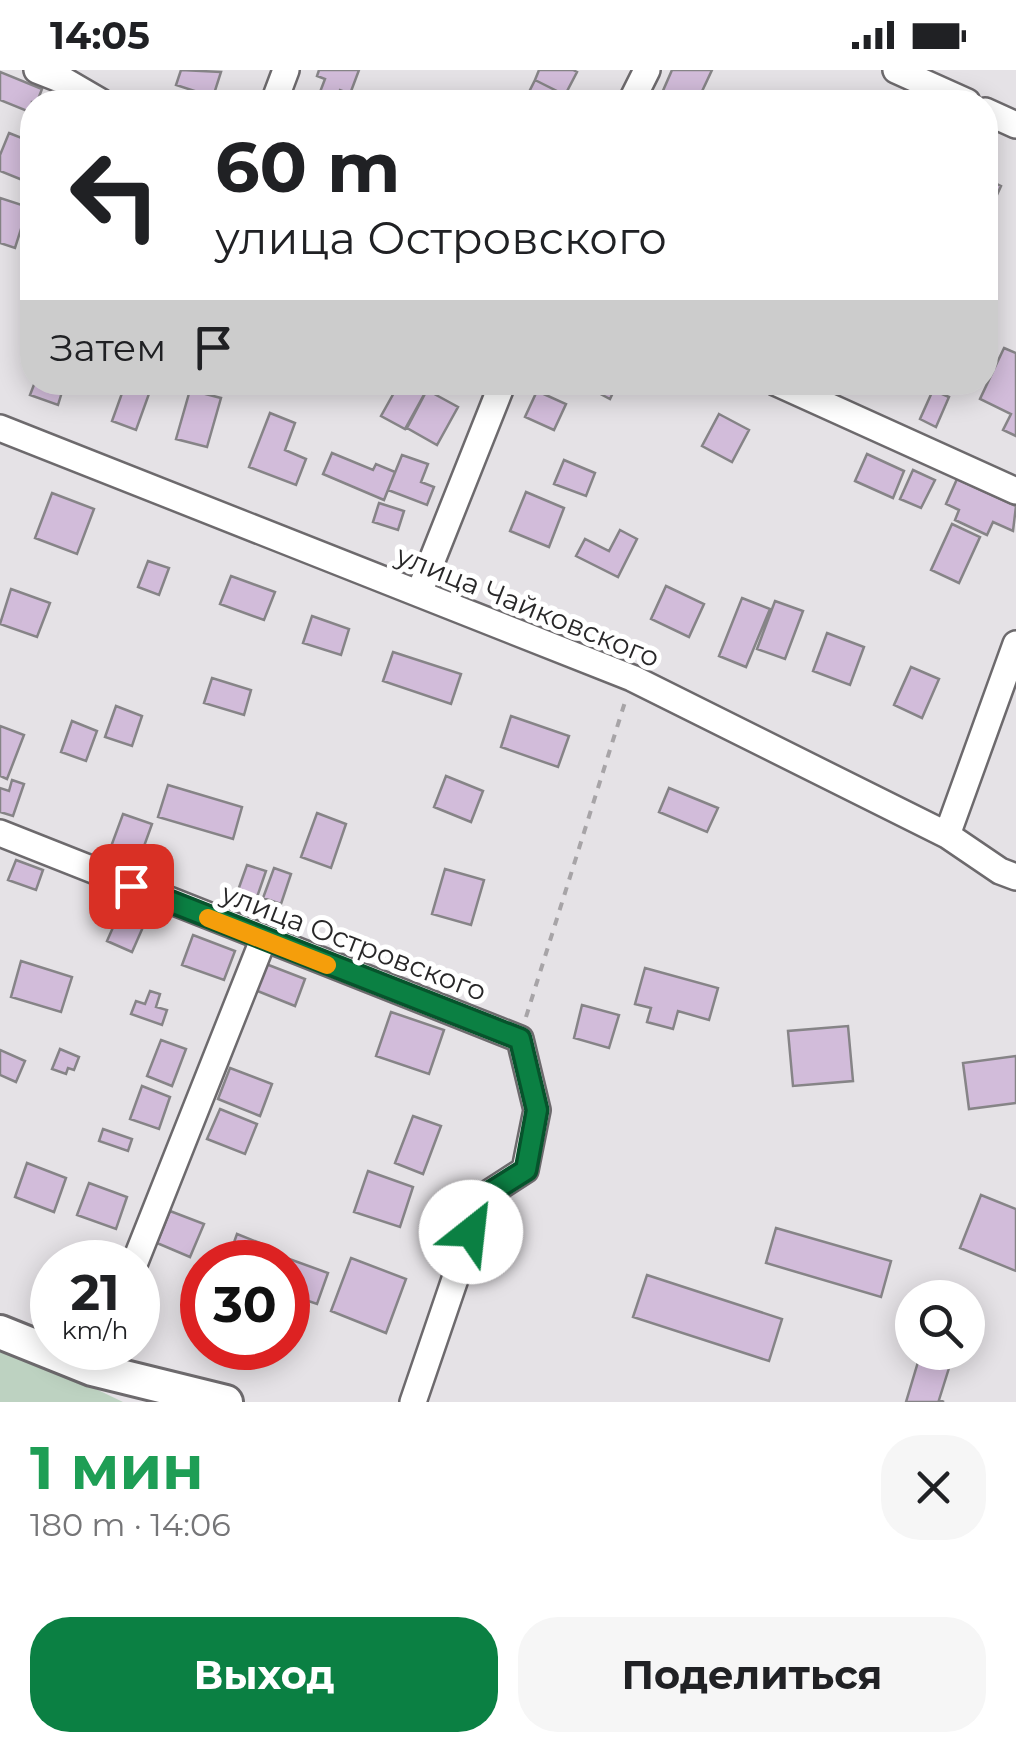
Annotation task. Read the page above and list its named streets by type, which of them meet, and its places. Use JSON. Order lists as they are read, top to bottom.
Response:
{
  "streets": {
    "street": ["улица Чайковского", "улица Островского"]
  },
  "page": {
    "status": "14:05",
    "turn": ["60 m", "улица Островского"],
    "then": "Затем",
    "speed": "21 km/h",
    "limit": "30",
    "heading": ["1 мин", "180 m · 14:06"],
    "buttons": ["Выход", "Поделиться"]
  }
}
